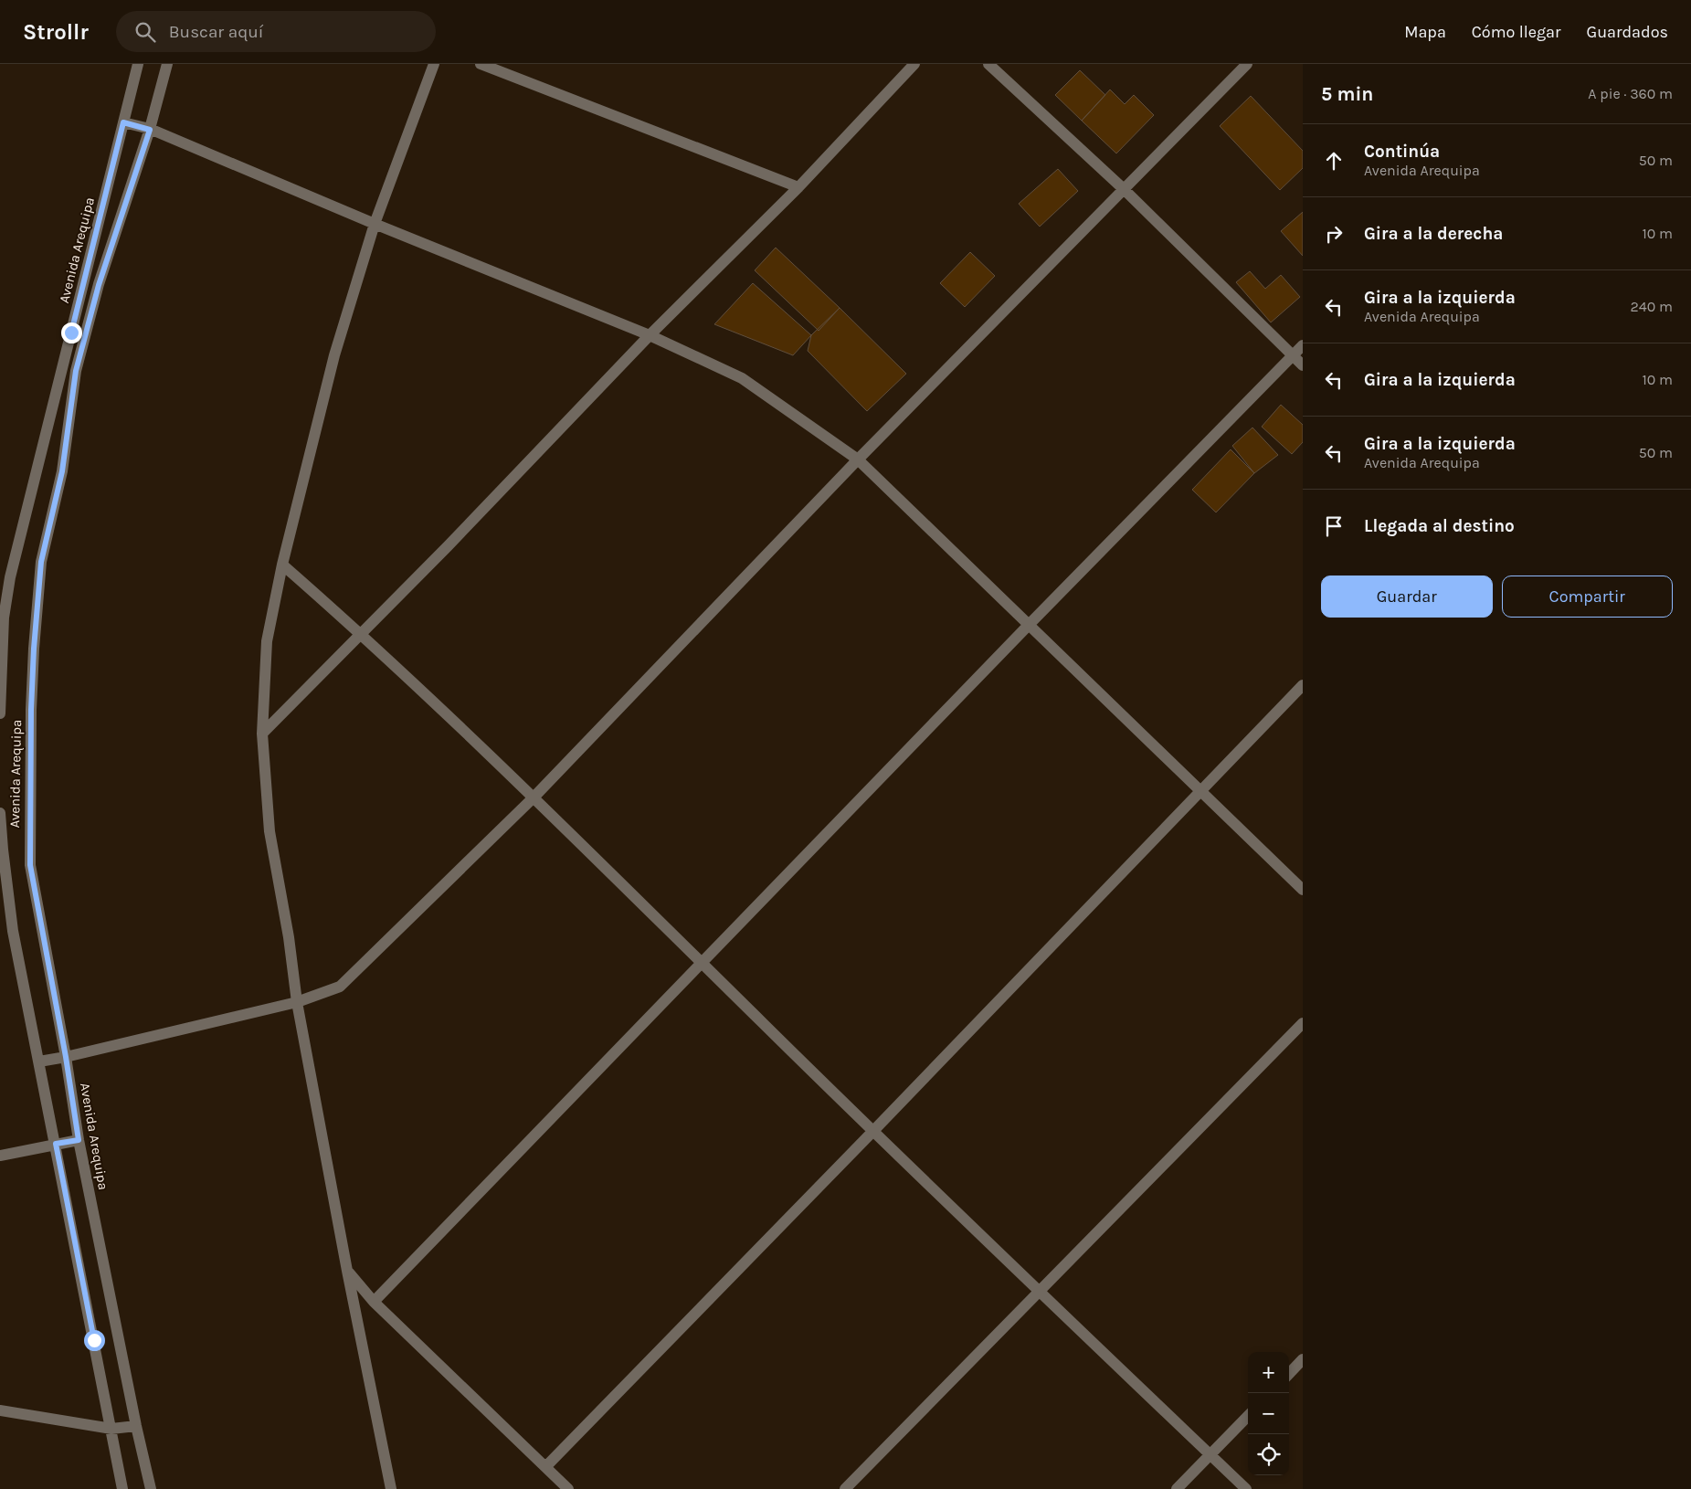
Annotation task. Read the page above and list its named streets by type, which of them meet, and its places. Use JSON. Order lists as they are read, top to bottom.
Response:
{
  "streets": {
    "street": ["Avenida Arequipa"]
  },
  "page": {
    "header": "Strollr",
    "search": "Buscar aquí",
    "nav": ["Mapa", "Cómo llegar", "Guardados"],
    "heading": ["5 min", "A pie · 360 m"],
    "list": [
      ["Continúa", "Avenida Arequipa", "50 m"],
      ["Gira a la derecha", "10 m"],
      ["Gira a la izquierda", "Avenida Arequipa", "240 m"],
      ["Gira a la izquierda", "10 m"],
      ["Gira a la izquierda", "Avenida Arequipa", "50 m"],
      "Llegada al destino"
    ],
    "buttons": ["Guardar", "Compartir"],
    "map_buttons": ["+", "−"]
  }
}
